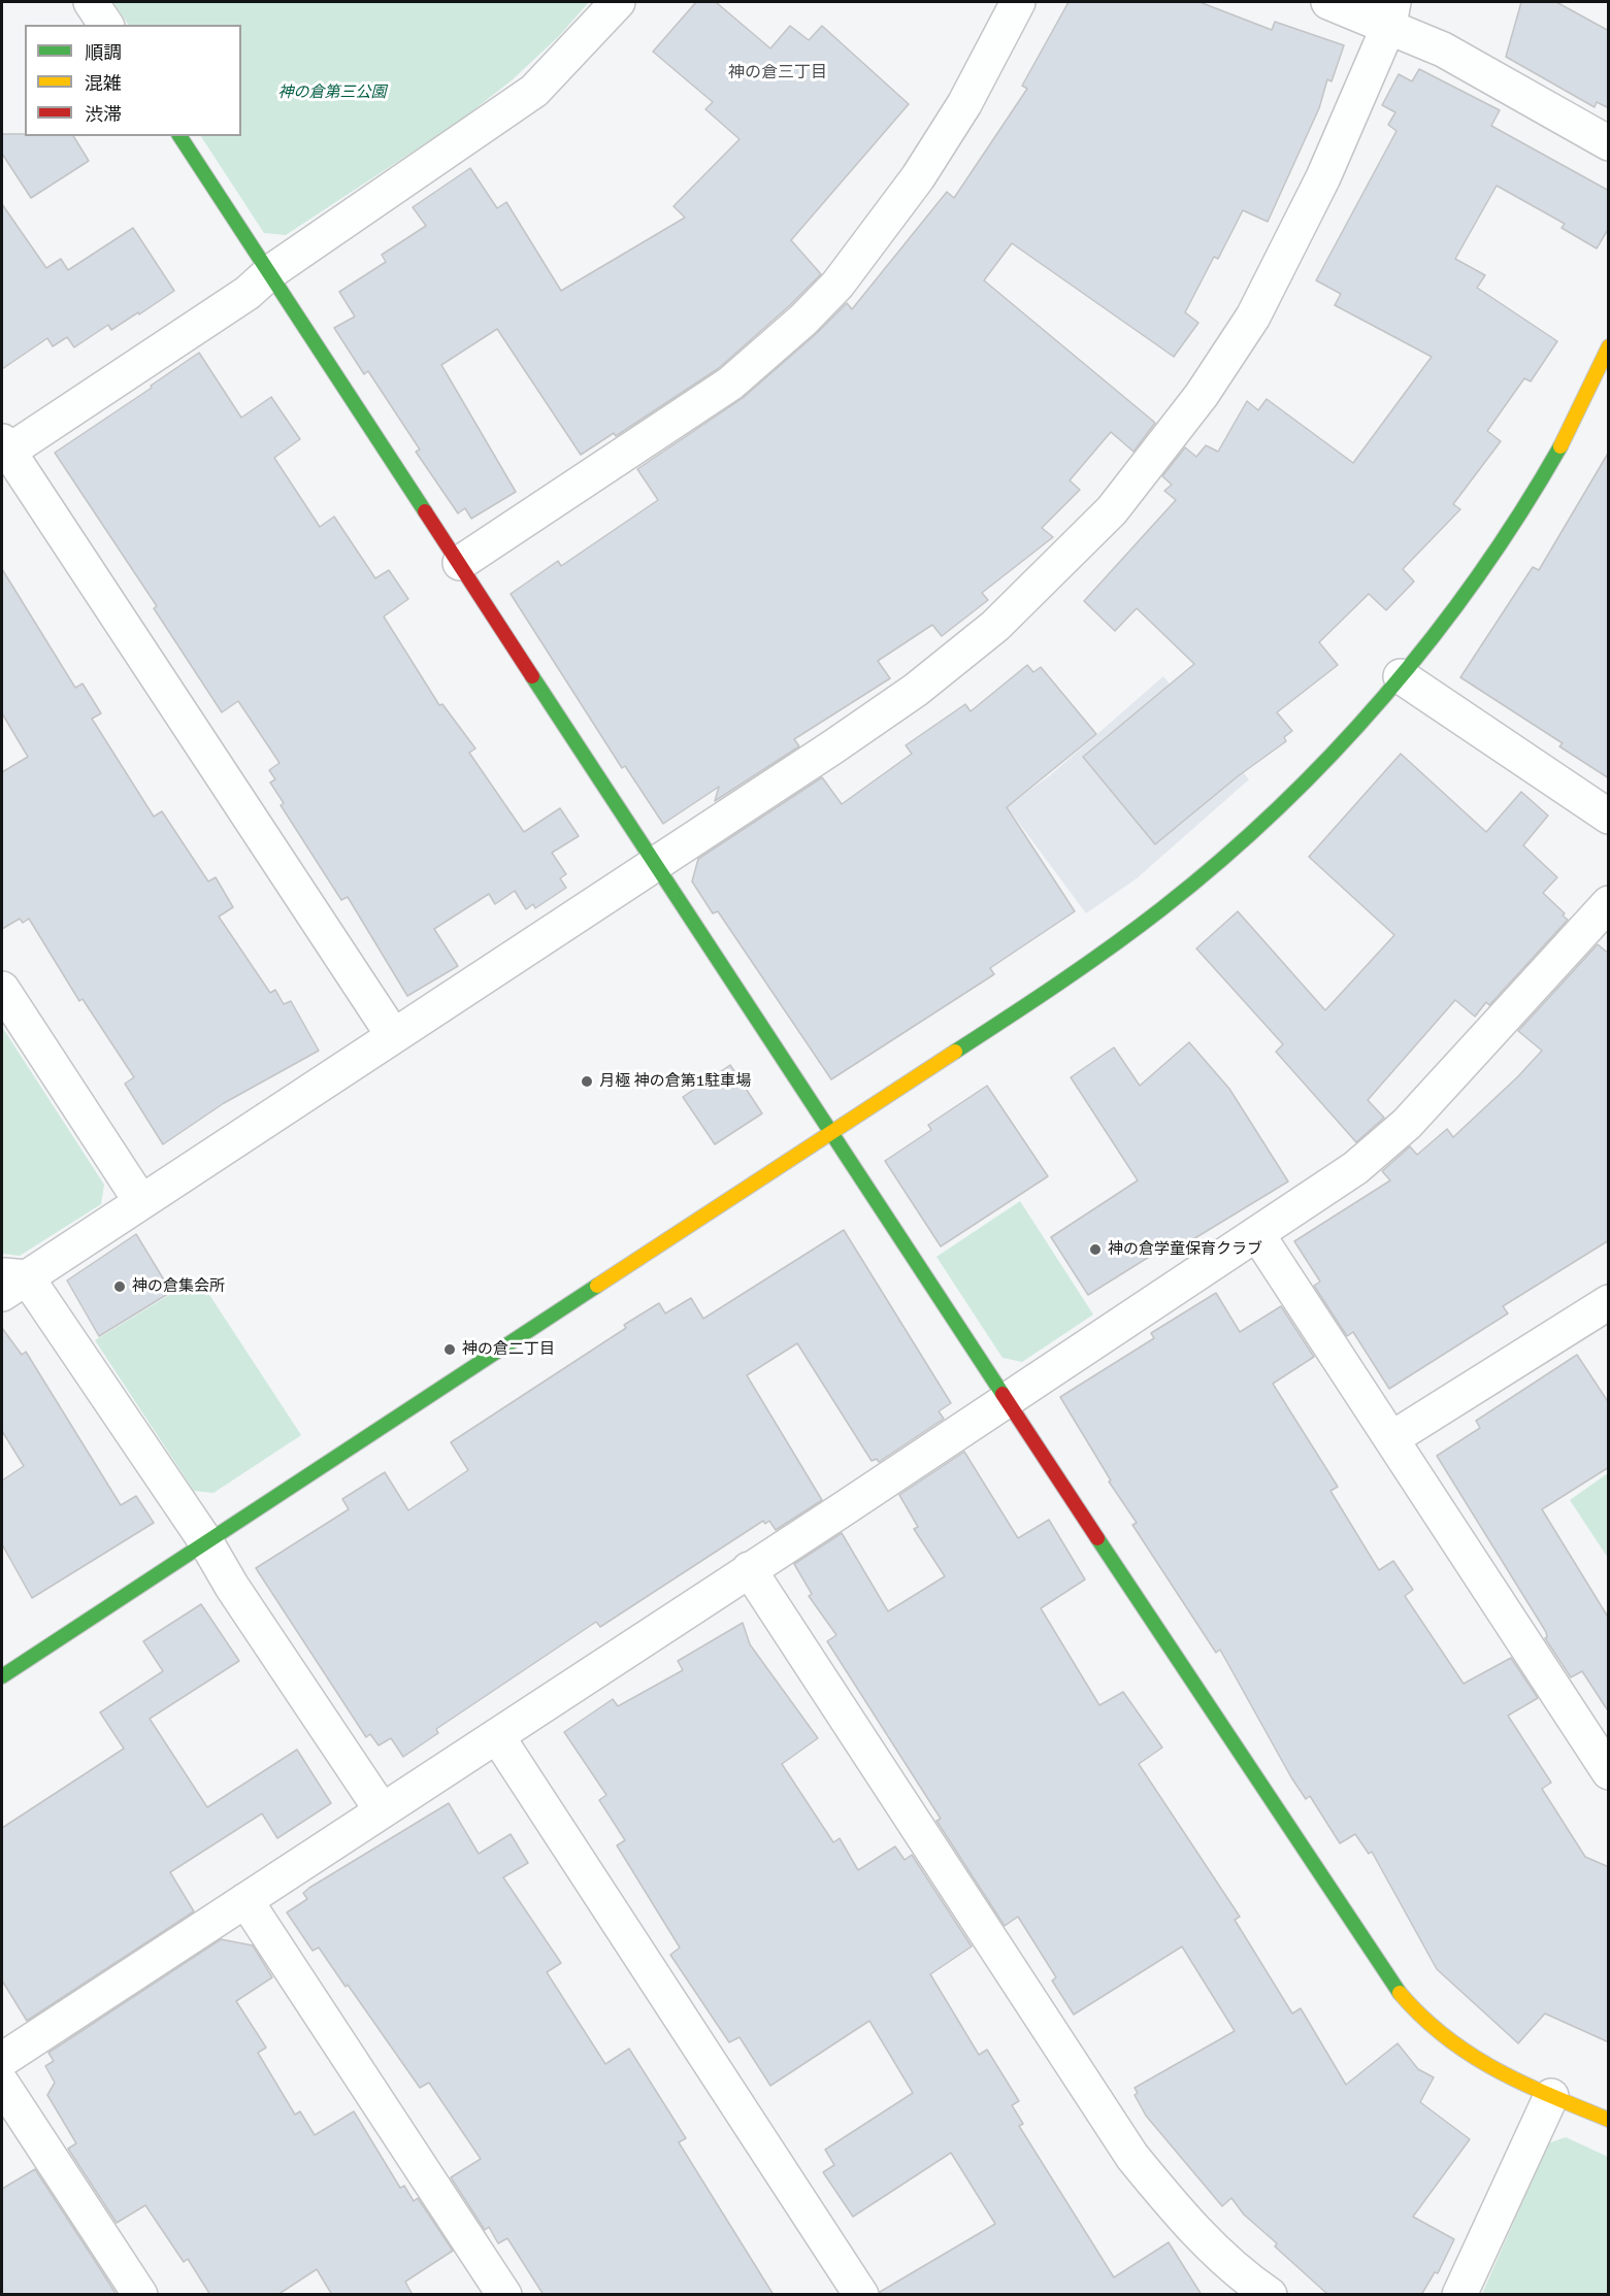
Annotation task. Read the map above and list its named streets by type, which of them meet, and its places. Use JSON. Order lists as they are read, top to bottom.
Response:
{
  "districts": ["神の倉三丁目"],
  "parks": ["神の倉第三公園"],
  "places": [
    "月極 神の倉第1駐車場",
    "神の倉学童保育クラブ",
    "神の倉集会所",
    "神の倉二丁目"
  ],
  "legend": ["順調", "混雑", "渋滞"]
}
